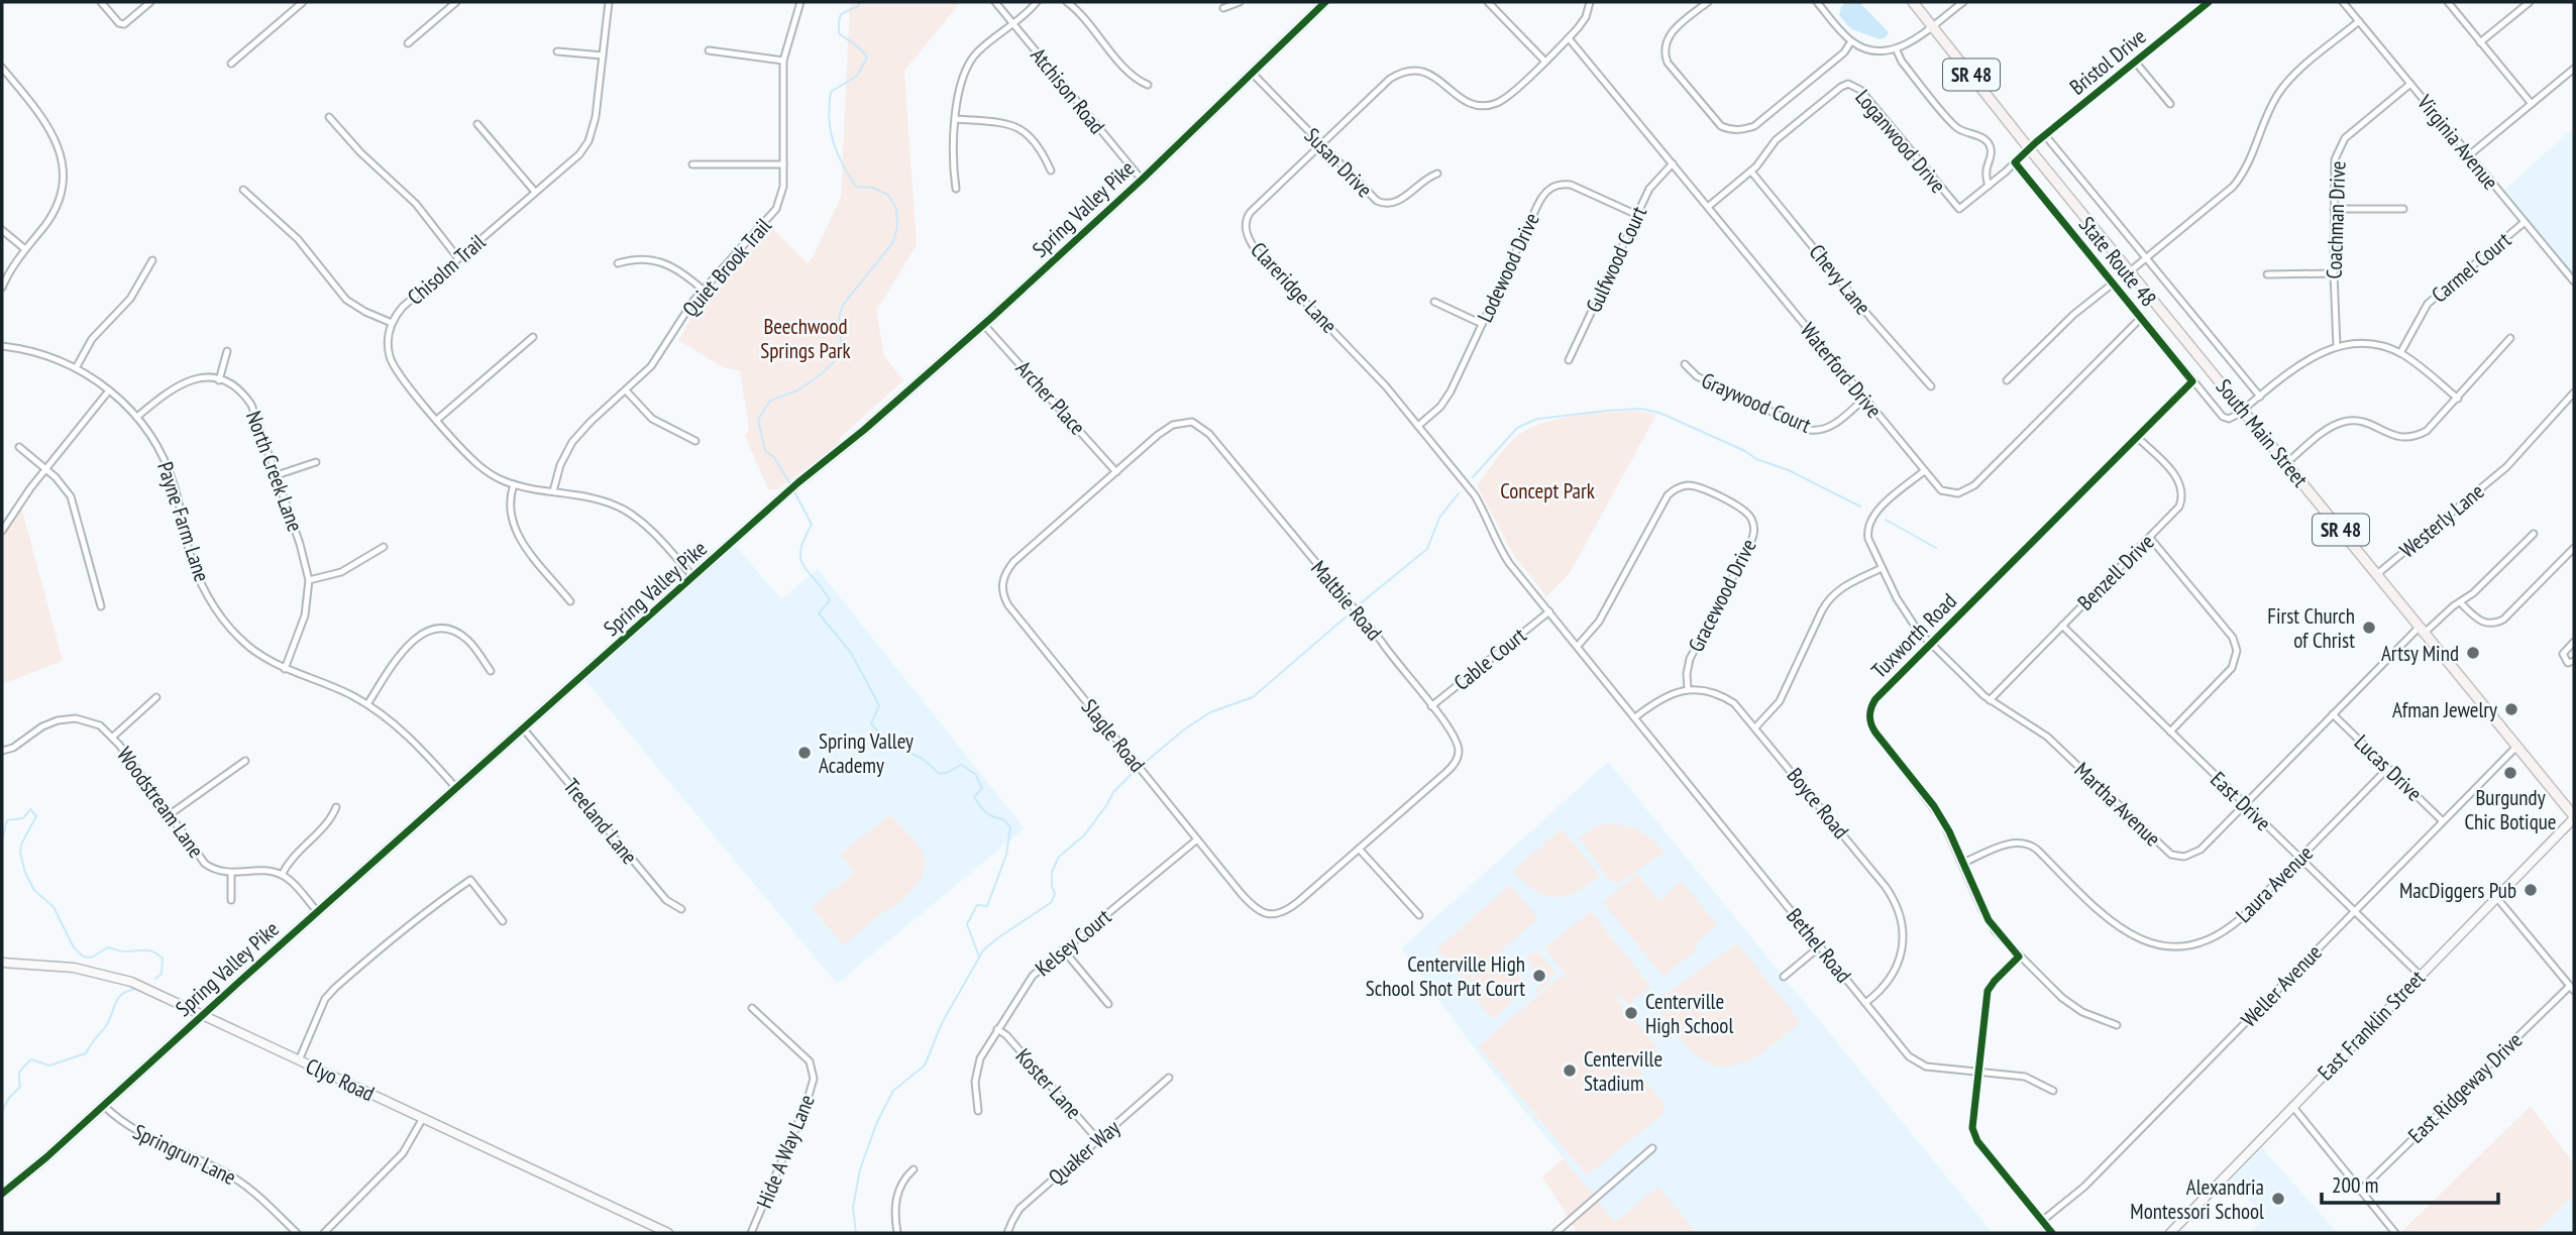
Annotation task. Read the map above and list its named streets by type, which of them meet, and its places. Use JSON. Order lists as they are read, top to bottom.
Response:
{
  "streets": {
    "main road": ["SR 48", "South Main Street"],
    "street": [
      "Bristol Drive",
      "Atchison Road",
      "Loganwood Drive",
      "Virginia Avenue",
      "Susan Drive",
      "Spring Valley Pike",
      "Coachman Drive",
      "Gulfwood Court",
      "State Route 48",
      "Quiet Brook Trail",
      "Lodewood Drive",
      "Carmel Court",
      "Chisolm Trail",
      "Chevy Lane",
      "Clareridge Lane",
      "Waterford Drive",
      "Archer Place",
      "Graywood Court",
      "North Creek Lane",
      "Westerly Lane",
      "Payne Farm Lane",
      "Benzell Drive",
      "Gracewood Drive",
      "Maltbie Road",
      "Tuxworth Road",
      "Cable Court",
      "Slagle Road",
      "Lucas Drive",
      "East Drive",
      "Woodstream Lane",
      "Boyce Road",
      "Martha Avenue",
      "Treeland Lane",
      "Laura Avenue",
      "Kelsey Court",
      "Bethel Road",
      "Weller Avenue",
      "East Franklin Street",
      "Clyo Road",
      "Koster Lane",
      "East Ridgeway Drive",
      "Hide A Way Lane",
      "Quaker Way",
      "Springrun Lane"
    ]
  },
  "crossings": [
    ["Bristol Drive", "SR 48"],
    ["Bristol Drive", "Loganwood Drive"],
    ["Bristol Drive", "South Main Street"],
    ["SR 48", "Loganwood Drive"],
    ["SR 48", "South Main Street"],
    ["Atchison Road", "Spring Valley Pike"],
    ["Loganwood Drive", "State Route 48"],
    ["Loganwood Drive", "Chevy Lane"],
    ["Loganwood Drive", "Waterford Drive"],
    ["Loganwood Drive", "South Main Street"],
    ["Virginia Avenue", "Coachman Drive"],
    ["Virginia Avenue", "Carmel Court"],
    ["Susan Drive", "Spring Valley Pike"],
    ["Susan Drive", "Clareridge Lane"],
    ["Spring Valley Pike", "Chisolm Trail"],
    ["Spring Valley Pike", "Archer Place"],
    ["Spring Valley Pike", "Payne Farm Lane"],
    ["Spring Valley Pike", "Treeland Lane"],
    ["Spring Valley Pike", "Clyo Road"],
    ["Spring Valley Pike", "Springrun Lane"],
    ["Gulfwood Court", "Lodewood Drive"],
    ["Gulfwood Court", "Waterford Drive"],
    ["State Route 48", "Waterford Drive"],
    ["State Route 48", "South Main Street"],
    ["State Route 48", "Tuxworth Road"],
    ["Quiet Brook Trail", "Chisolm Trail"],
    ["Lodewood Drive", "Clareridge Lane"],
    ["Clareridge Lane", "Waterford Drive"],
    ["Clareridge Lane", "Gracewood Drive"],
    ["Clareridge Lane", "Cable Court"],
    ["Clareridge Lane", "Bethel Road"],
    ["Waterford Drive", "Graywood Court"],
    ["Waterford Drive", "Martha Avenue"],
    ["Archer Place", "Maltbie Road"],
    ["Archer Place", "Slagle Road"],
    ["South Main Street", "Westerly Lane"],
    ["South Main Street", "Martha Avenue"],
    ["South Main Street", "Weller Avenue"],
    ["South Main Street", "East Franklin Street"],
    ["North Creek Lane", "Payne Farm Lane"],
    ["Benzell Drive", "Tuxworth Road"],
    ["Benzell Drive", "East Drive"],
    ["Benzell Drive", "Martha Avenue"],
    ["Gracewood Drive", "Boyce Road"],
    ["Maltbie Road", "Cable Court"],
    ["Maltbie Road", "Slagle Road"],
    ["Tuxworth Road", "Martha Avenue"],
    ["Tuxworth Road", "Laura Avenue"],
    ["Slagle Road", "Kelsey Court"],
    ["Lucas Drive", "Martha Avenue"],
    ["Lucas Drive", "Laura Avenue"],
    ["Lucas Drive", "Weller Avenue"],
    ["East Drive", "Martha Avenue"],
    ["East Drive", "Laura Avenue"],
    ["East Drive", "Weller Avenue"],
    ["East Drive", "East Franklin Street"],
    ["Boyce Road", "Bethel Road"],
    ["Kelsey Court", "Koster Lane"],
    ["Koster Lane", "Quaker Way"]
  ],
  "parks": ["Beechwood Springs Park", "Concept Park"],
  "places": [
    "First Church of Christ",
    "Artsy Mind",
    "Afman Jewelry",
    "Spring Valley Academy",
    "Burgundy Chic Botique",
    "MacDiggers Pub",
    "Centerville High School Shot Put Court",
    "Centerville High School",
    "Centerville Stadium",
    "Alexandria Montessori School"
  ],
  "scale_bar": "200 m"
}
